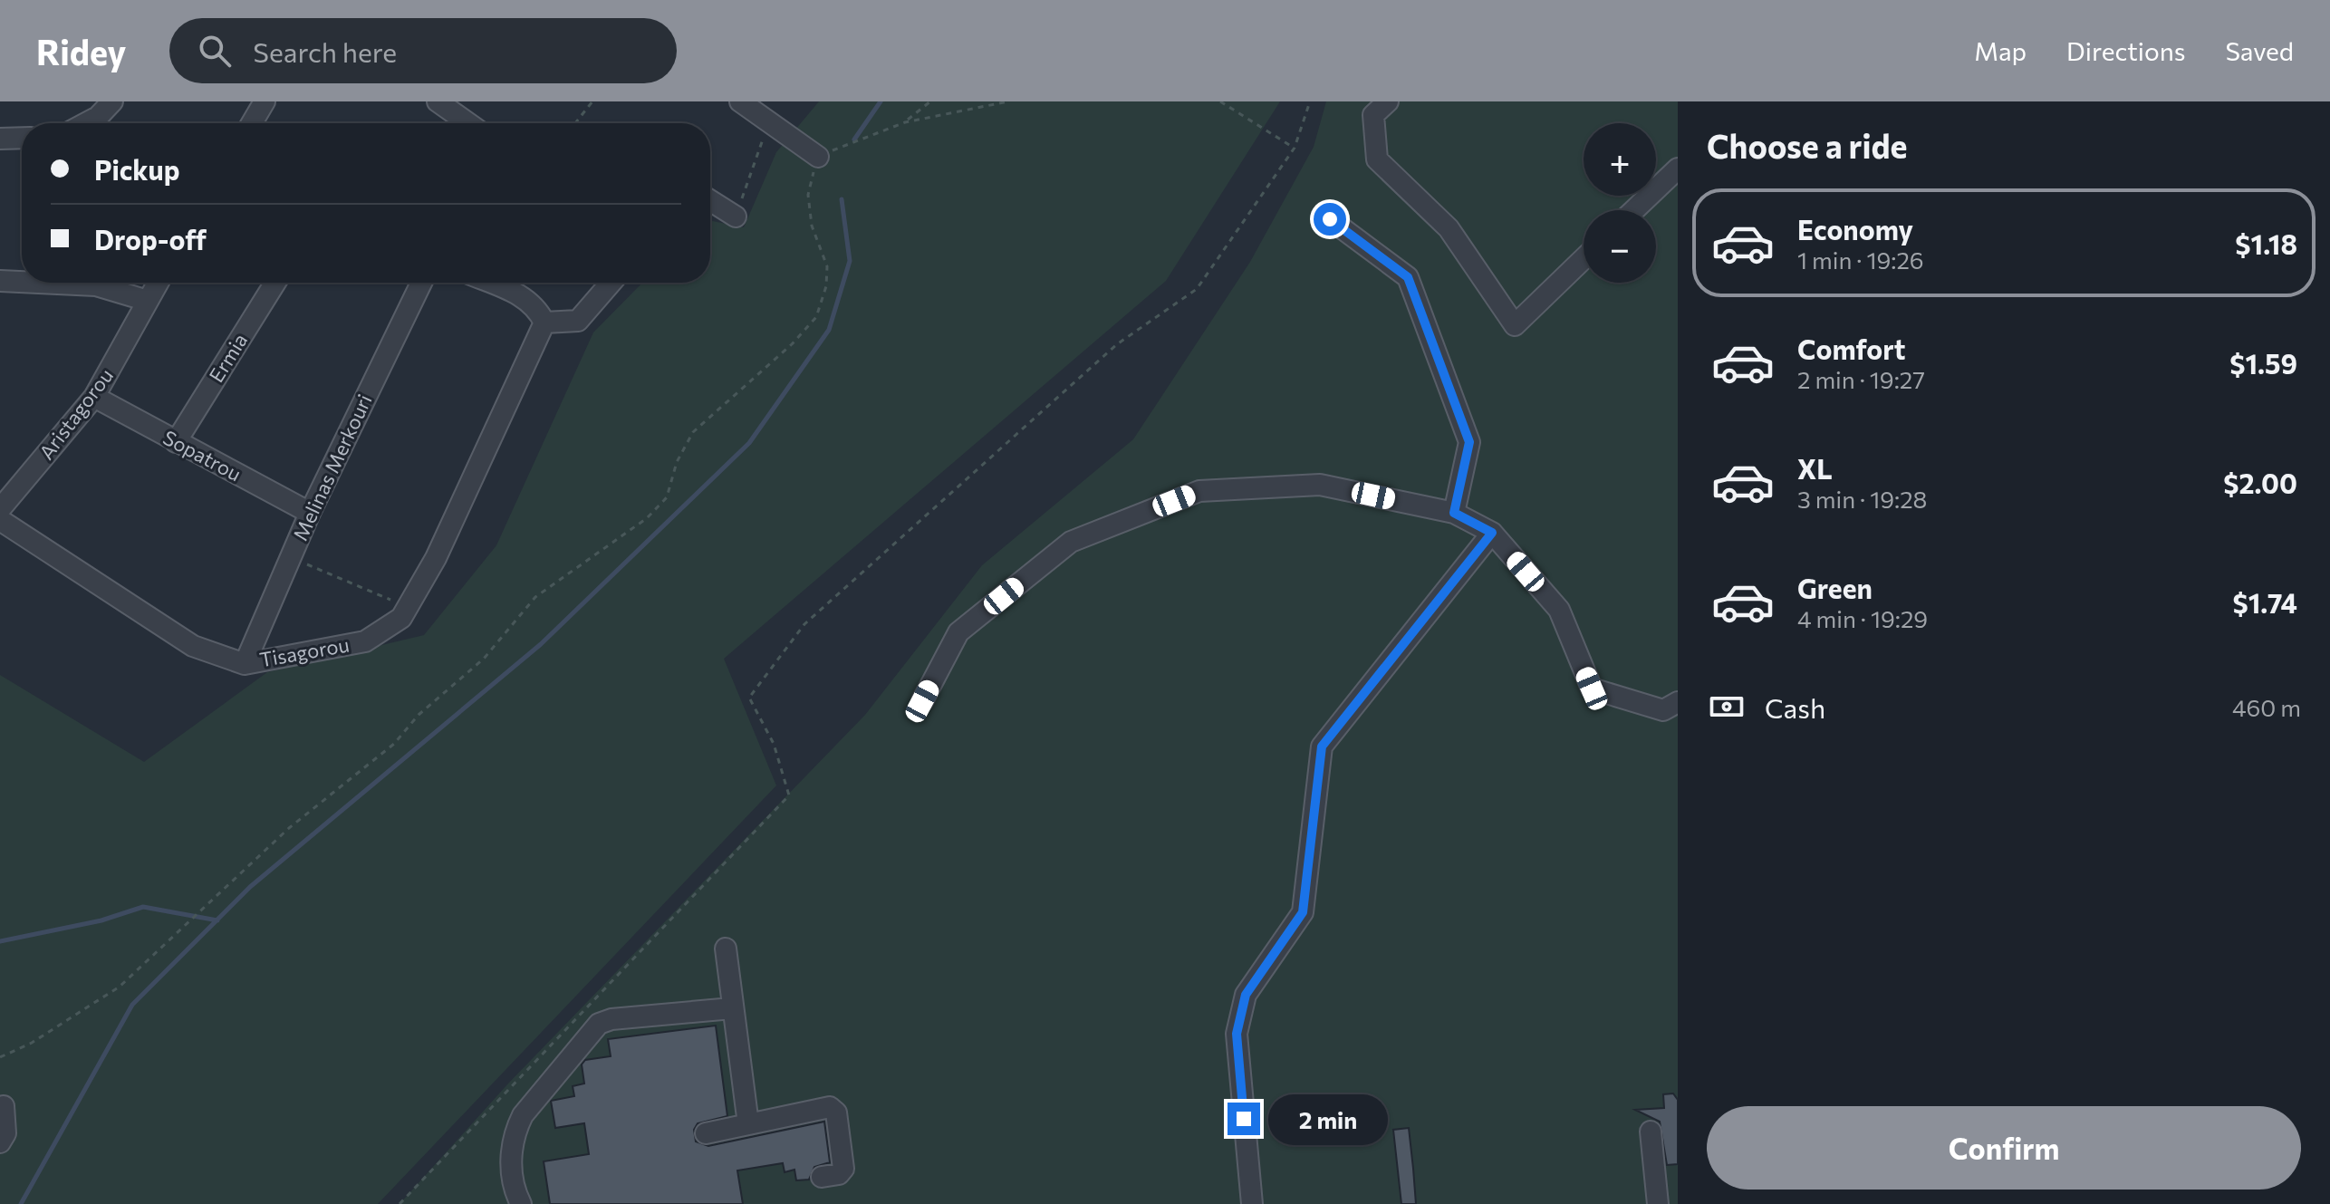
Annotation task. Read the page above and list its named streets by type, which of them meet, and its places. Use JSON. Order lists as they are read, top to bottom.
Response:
{
  "streets": {
    "street": [
      "Ermia",
      "Aristagorou",
      "Sopatrou",
      "Melinas Merkouri",
      "Tisagorou"
    ]
  },
  "crossings": [
    ["Ermia", "Sopatrou"],
    ["Aristagorou", "Sopatrou"],
    ["Sopatrou", "Melinas Merkouri"],
    ["Melinas Merkouri", "Tisagorou"]
  ],
  "page": {
    "header": "Ridey",
    "search": "Search here",
    "nav": ["Map", "Directions", "Saved"],
    "heading": "Choose a ride",
    "map_buttons": ["+", "−"],
    "banner": ["Pickup", "Drop-off"],
    "list": [
      {
        "name": "Economy",
        "note": "1 min · 19:26",
        "value": "$1.18"
      },
      {
        "name": "Comfort",
        "note": "2 min · 19:27",
        "value": "$1.59"
      },
      {
        "name": "XL",
        "note": "3 min · 19:28",
        "value": "$2.00"
      },
      {
        "name": "Green",
        "note": "4 min · 19:29",
        "value": "$1.74"
      }
    ],
    "pay": ["Cash", "460 m"],
    "buttons": "Confirm",
    "bubble": "2 min"
  }
}
